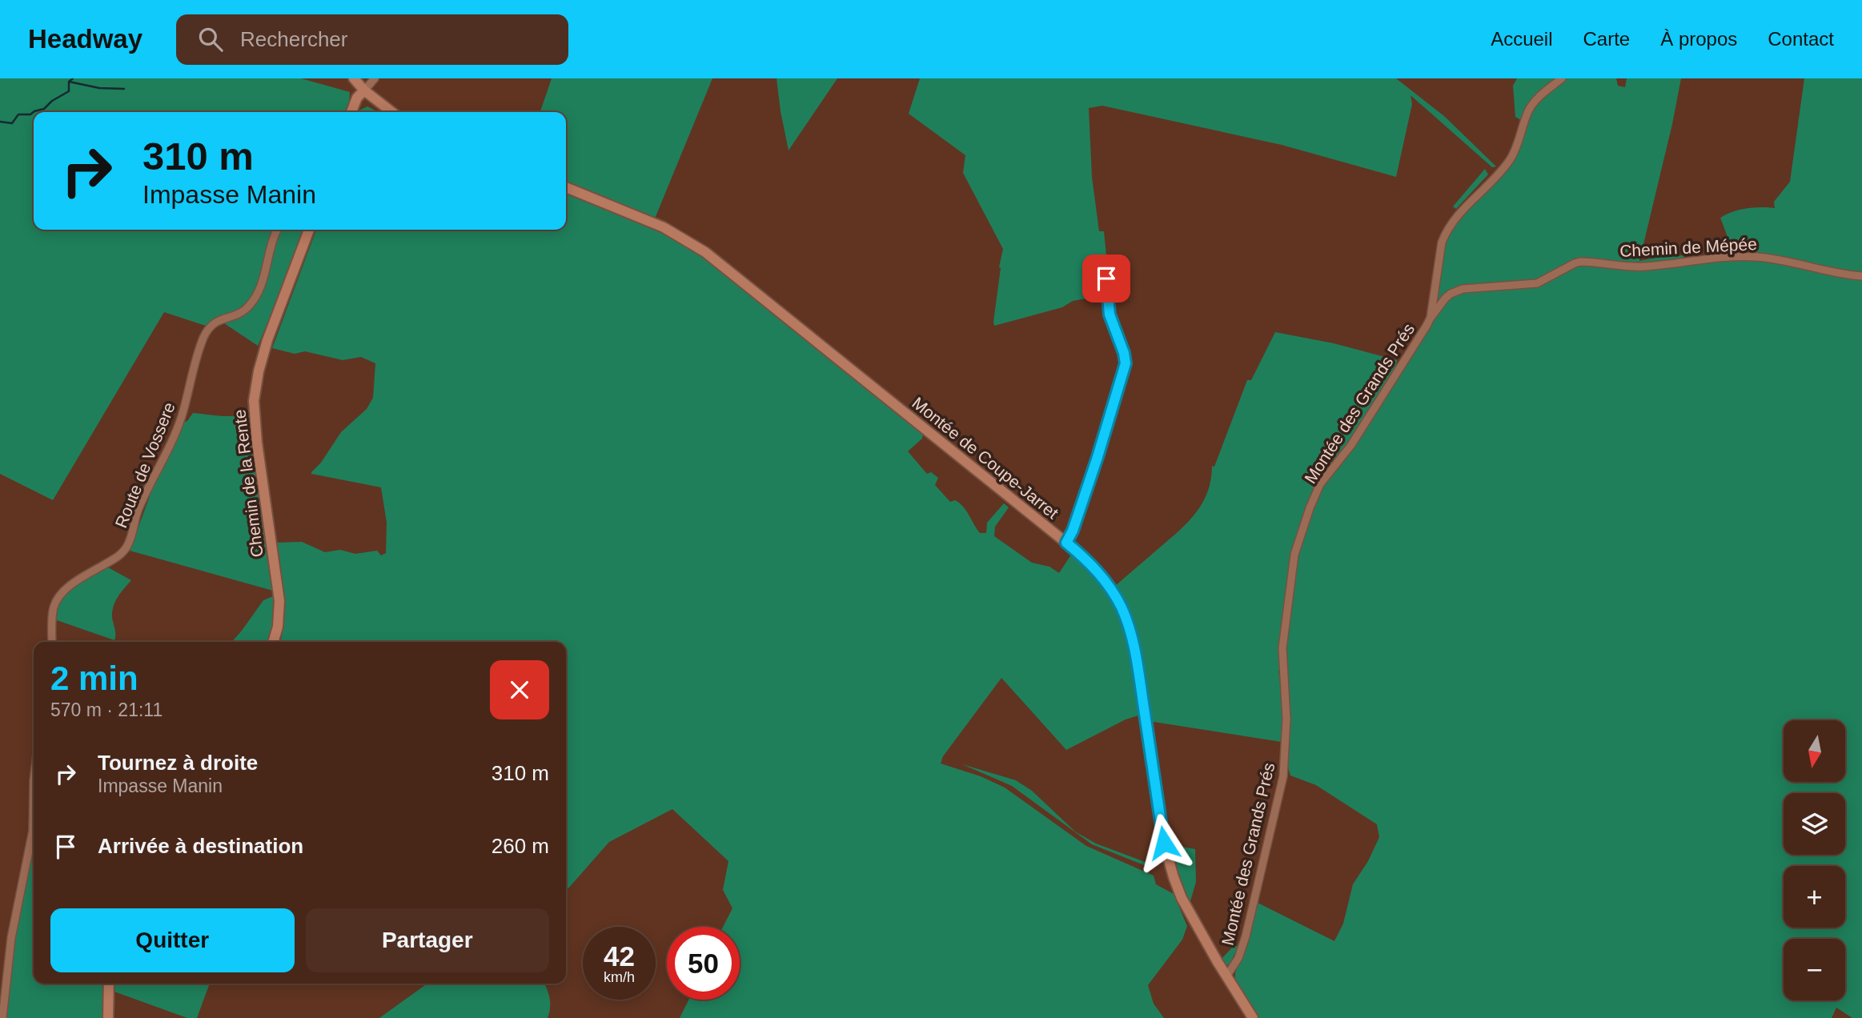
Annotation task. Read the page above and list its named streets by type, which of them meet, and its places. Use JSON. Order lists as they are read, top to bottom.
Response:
{
  "streets": {
    "main road": ["Montée de Coupe-Jarret", "Chemin de la Rente"],
    "street": ["Chemin de Mépée", "Montée des Grands Prés", "Route de Vossere"]
  },
  "crossings": [
    ["Chemin de Mépée", "Montée des Grands Prés"],
    ["Montée des Grands Prés", "Montée de Coupe-Jarret"]
  ],
  "north": "bottom",
  "page": {
    "header": "Headway",
    "search": "Rechercher",
    "nav": [
      "Accueil",
      "Carte",
      "À propos",
      "Contact"
    ],
    "turn": ["310 m", "Impasse Manin"],
    "heading": ["2 min", "570 m · 21:11"],
    "map_buttons": ["+", "−"],
    "list": [
      {
        "name": "Tournez à droite",
        "note": "Impasse Manin",
        "value": "310 m"
      },
      {
        "name": "Arrivée à destination",
        "value": "260 m"
      }
    ],
    "buttons": ["Quitter", "Partager"],
    "speed": "42 km/h",
    "limit": "50"
  }
}
